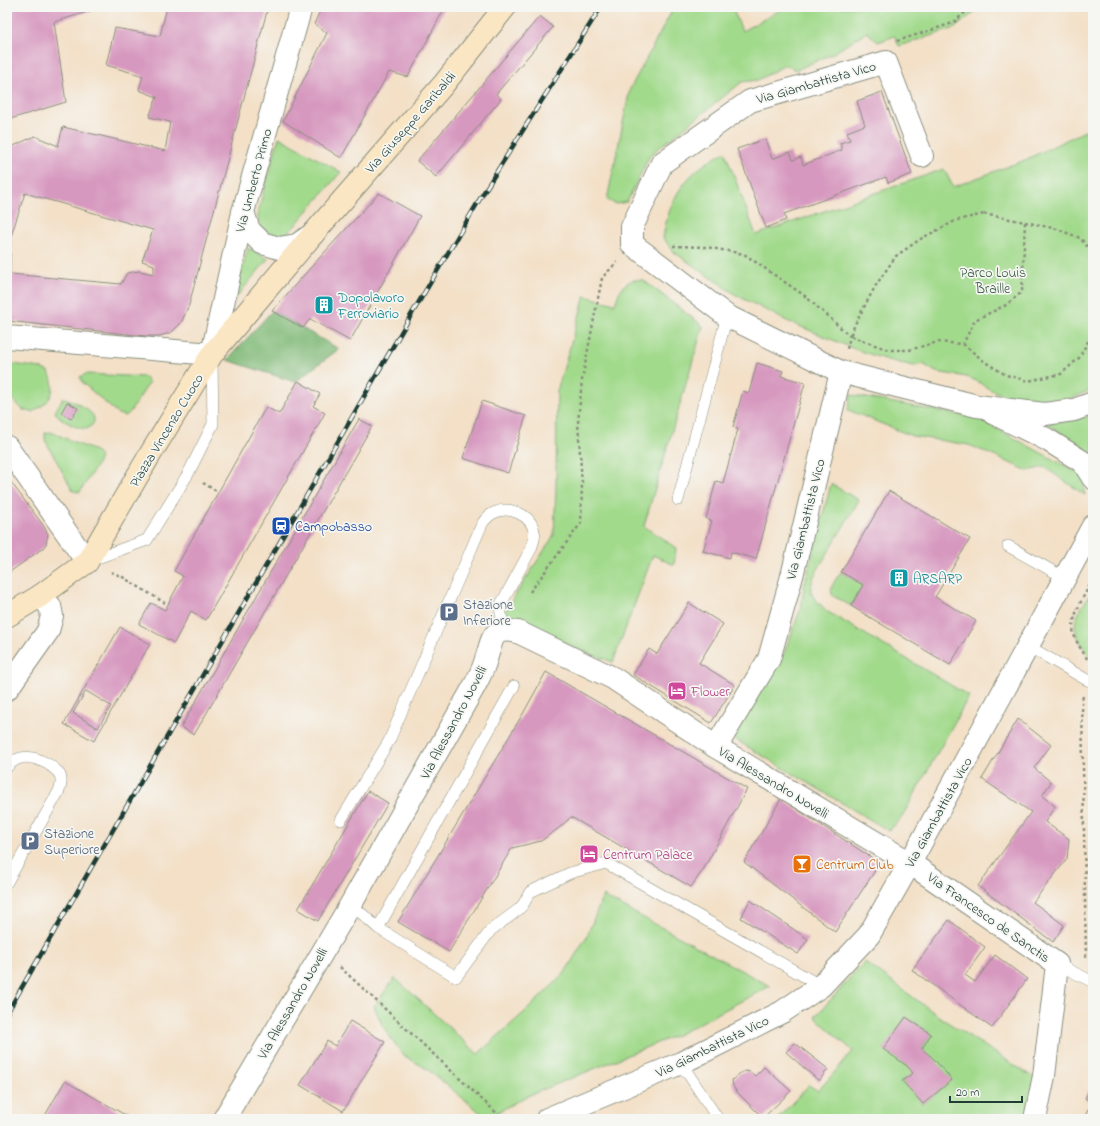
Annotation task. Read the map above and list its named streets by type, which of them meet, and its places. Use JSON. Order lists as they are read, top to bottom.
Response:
{
  "streets": {
    "main road": ["Via Giuseppe Garibaldi", "Piazza Vincenzo Cuoco"],
    "street": [
      "Via Giambattista Vico",
      "Via Umberto Primo",
      "Via Alessandro Novelli",
      "Via Francesco de Sanctis"
    ]
  },
  "crossings": [
    ["Via Giambattista Vico", "Via Alessandro Novelli"],
    ["Via Giambattista Vico", "Via Francesco de Sanctis"],
    ["Via Giuseppe Garibaldi", "Via Umberto Primo"],
    ["Via Giuseppe Garibaldi", "Piazza Vincenzo Cuoco"],
    ["Via Umberto Primo", "Piazza Vincenzo Cuoco"],
    ["Via Alessandro Novelli", "Via Francesco de Sanctis"]
  ],
  "parks": ["Parco Louis Braille"],
  "places": {
    "building": ["Dopolavoro Ferroviario", "ARSARP"],
    "station": ["Campobasso"],
    "parking": ["Stazione Inferiore", "Stazione Superiore"],
    "hotel": ["Flower", "Centrum Palace"],
    "bar": ["Centrum Club"]
  },
  "scale_bar": "20 m"
}
